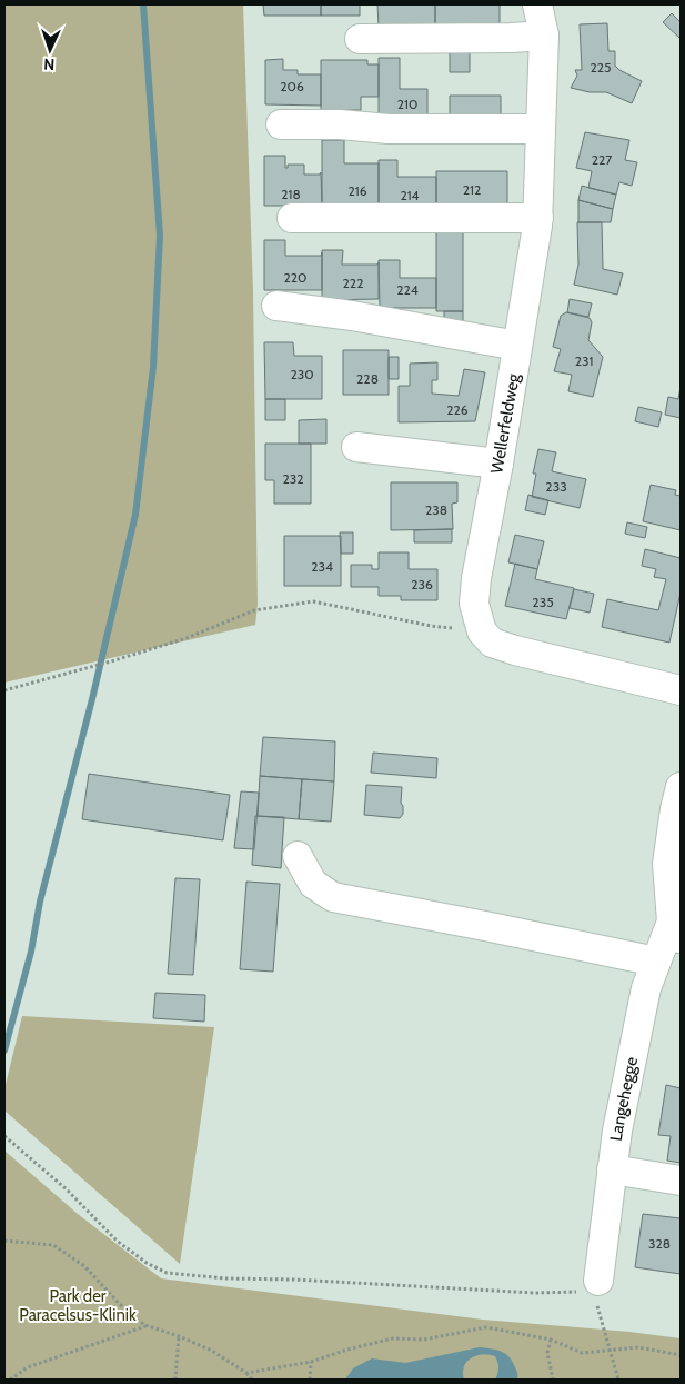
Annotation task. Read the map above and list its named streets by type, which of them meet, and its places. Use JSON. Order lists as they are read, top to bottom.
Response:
{
  "streets": {
    "street": ["Wellerfeldweg", "Langehegge"]
  },
  "parks": ["Park der Paracelsus-Klinik"],
  "house_numbers": [
    "225",
    "206",
    "210",
    "227",
    "212",
    "216",
    "218",
    "214",
    "220",
    "222",
    "224",
    "231",
    "230",
    "228",
    "226",
    "232",
    "233",
    "238",
    "234",
    "236",
    "235",
    "328"
  ],
  "north": "bottom"
}
